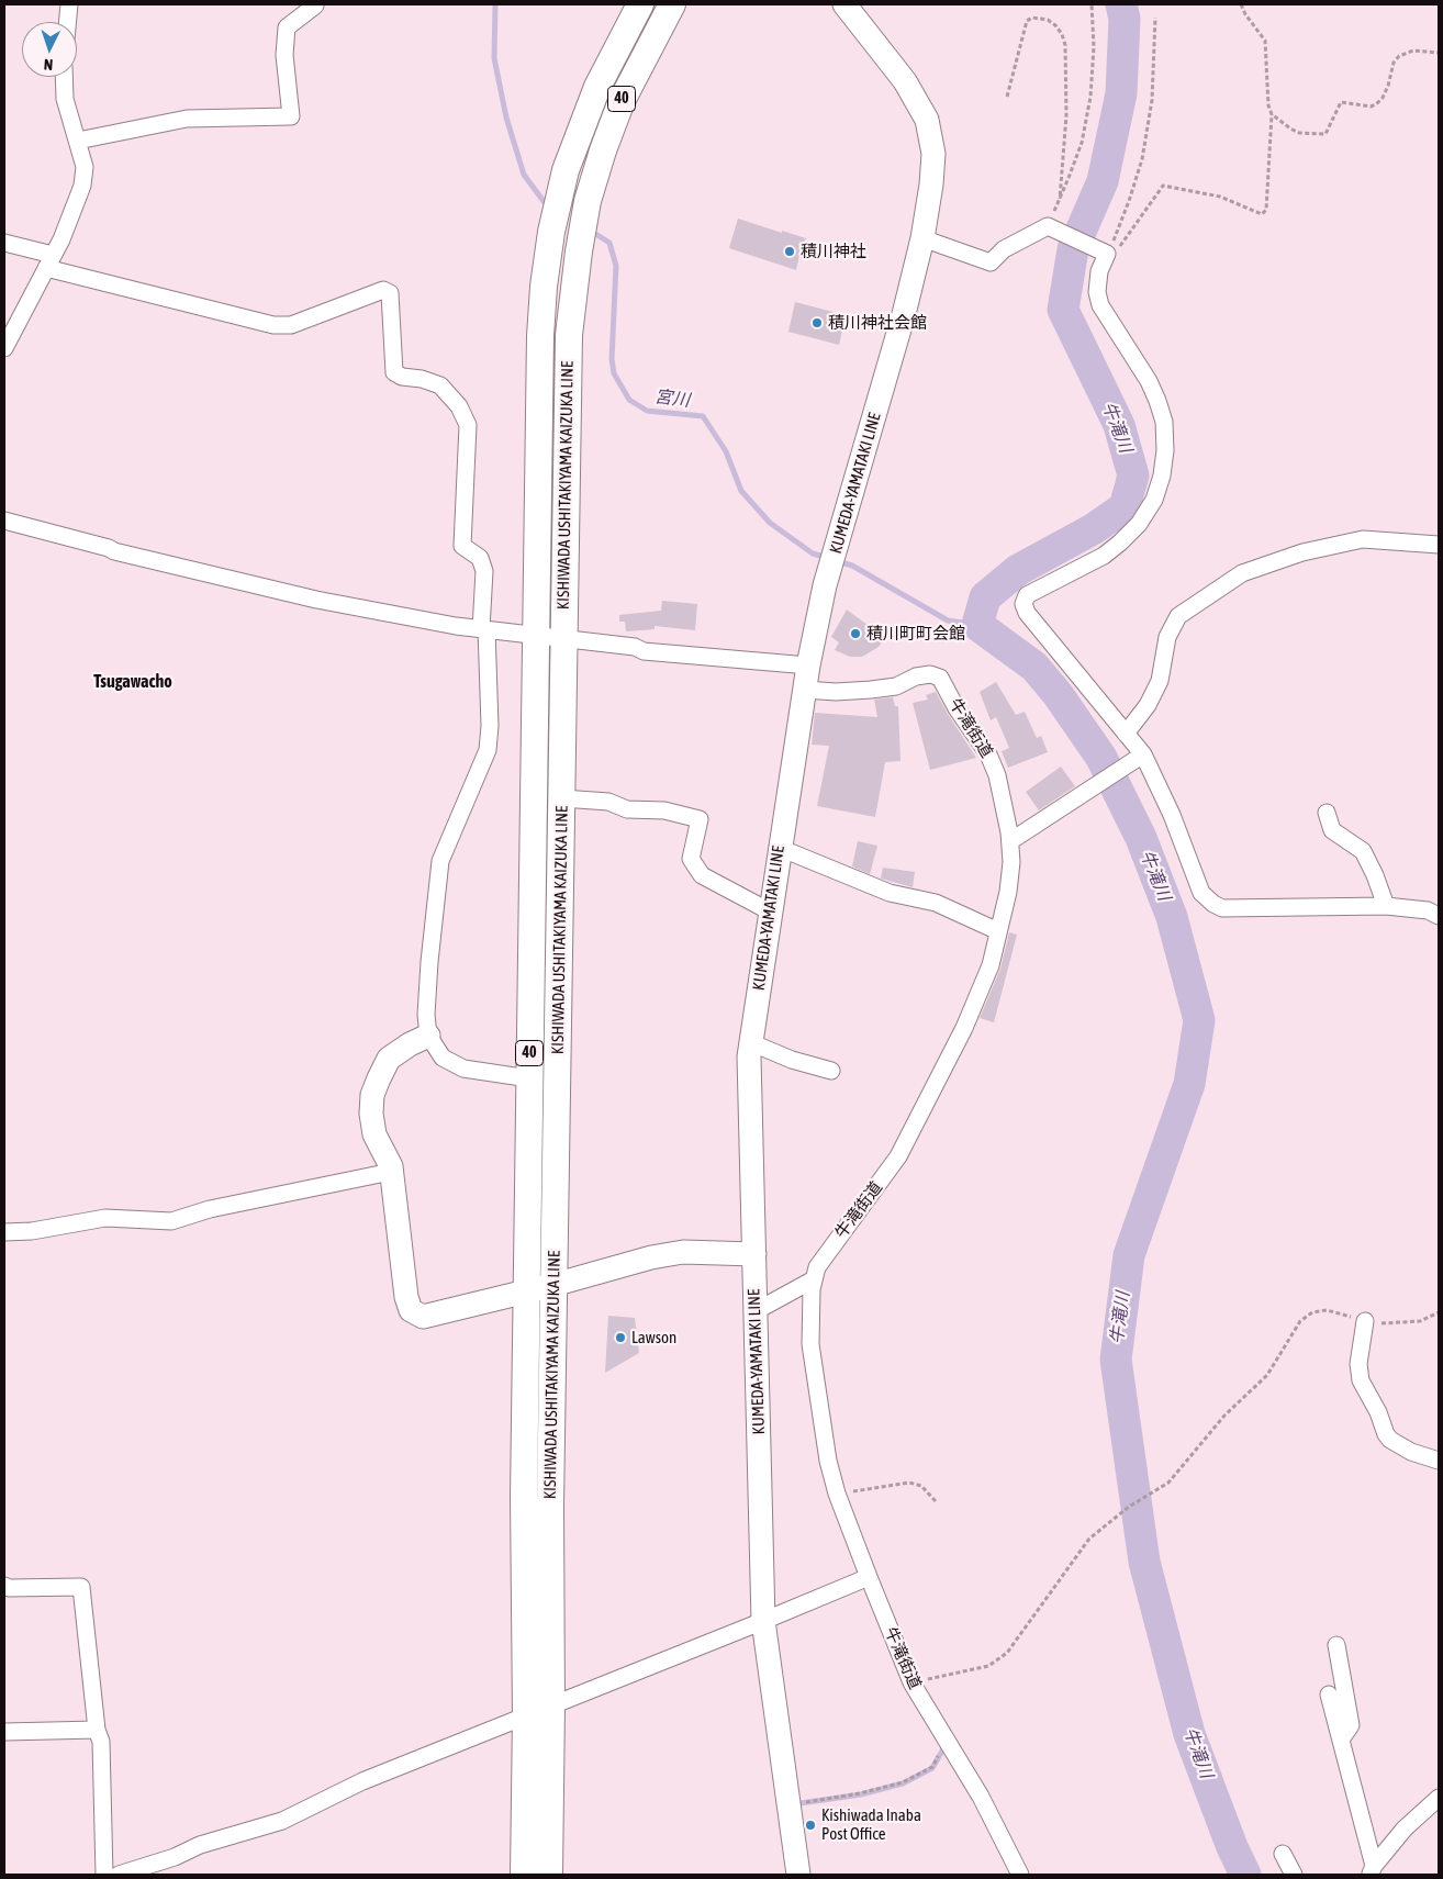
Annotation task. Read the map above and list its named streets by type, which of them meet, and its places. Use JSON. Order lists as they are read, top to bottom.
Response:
{
  "streets": {
    "main road": ["40", "KISHIWADA USHITAKIYAMA KAIZUKA LINE"],
    "street": ["KUMEDA-YAMATAKI LINE", "牛滝街道"]
  },
  "crossings": [
    ["KUMEDA-YAMATAKI LINE", "牛滝街道"]
  ],
  "districts": ["Tsugawacho"],
  "water": ["宮川", "牛滝川"],
  "places": [
    "積川神社",
    "積川神社会館",
    "積川町町会館",
    "Lawson",
    "Kishiwada Inaba Post Office"
  ],
  "north": "bottom"
}
